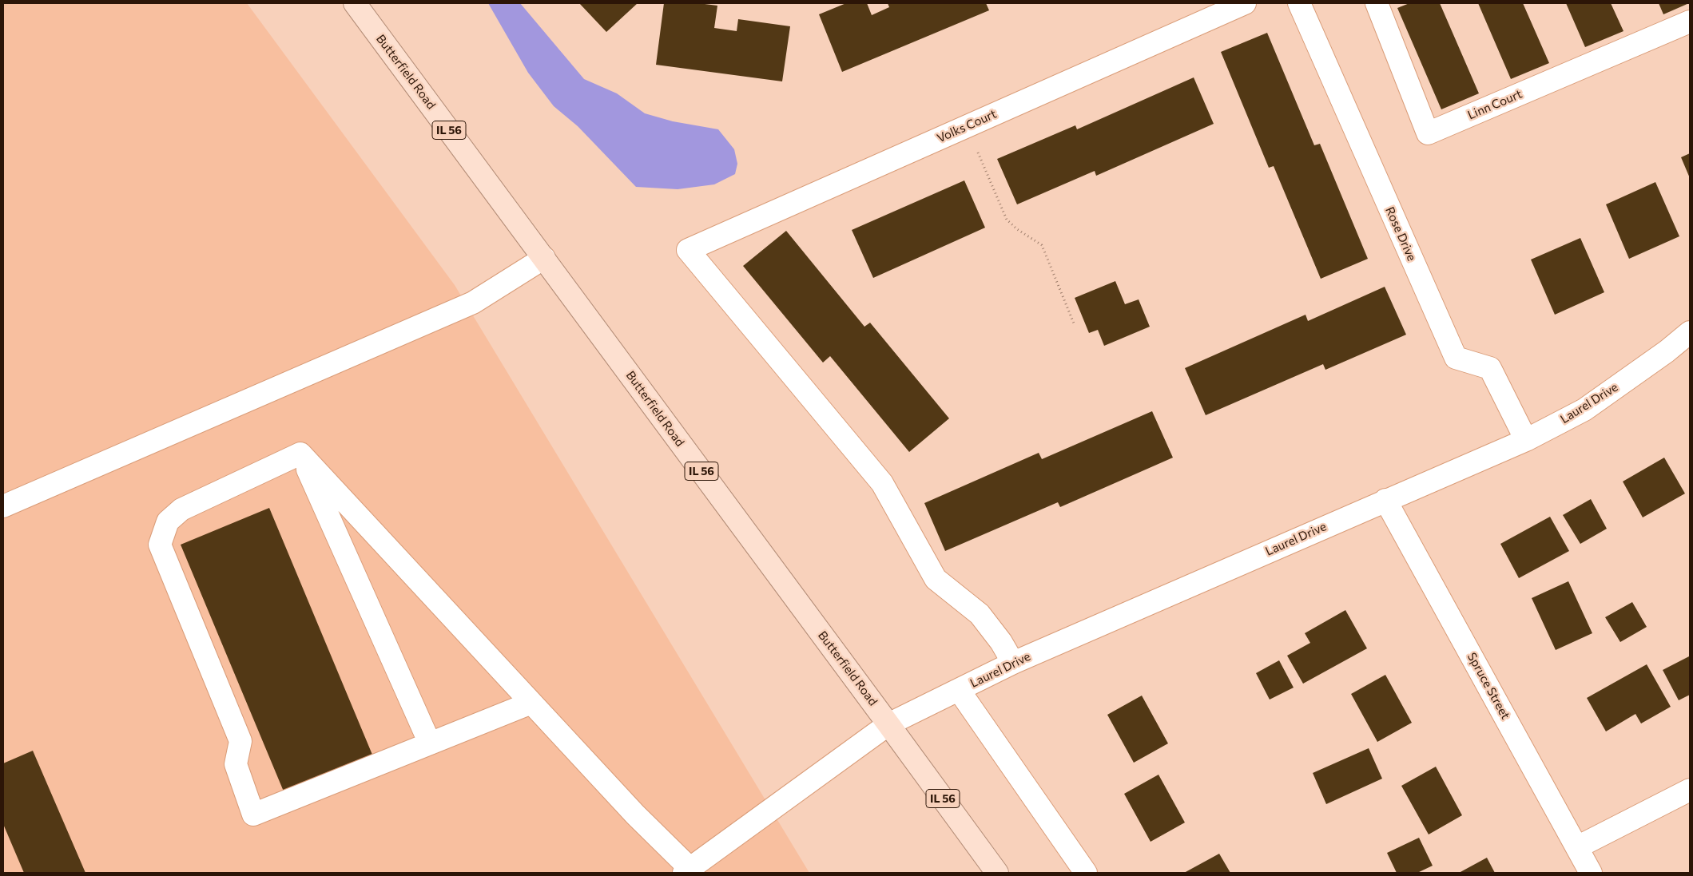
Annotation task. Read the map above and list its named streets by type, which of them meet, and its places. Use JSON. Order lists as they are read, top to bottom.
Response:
{
  "streets": {
    "main road": ["Butterfield Road", "IL 56"],
    "street": [
      "Linn Court",
      "Volks Court",
      "Rose Drive",
      "Laurel Drive",
      "Spruce Street"
    ]
  },
  "crossings": [
    ["Butterfield Road", "Laurel Drive"],
    ["Volks Court", "Laurel Drive"],
    ["Rose Drive", "Laurel Drive"],
    ["Laurel Drive", "Spruce Street"]
  ]
}
